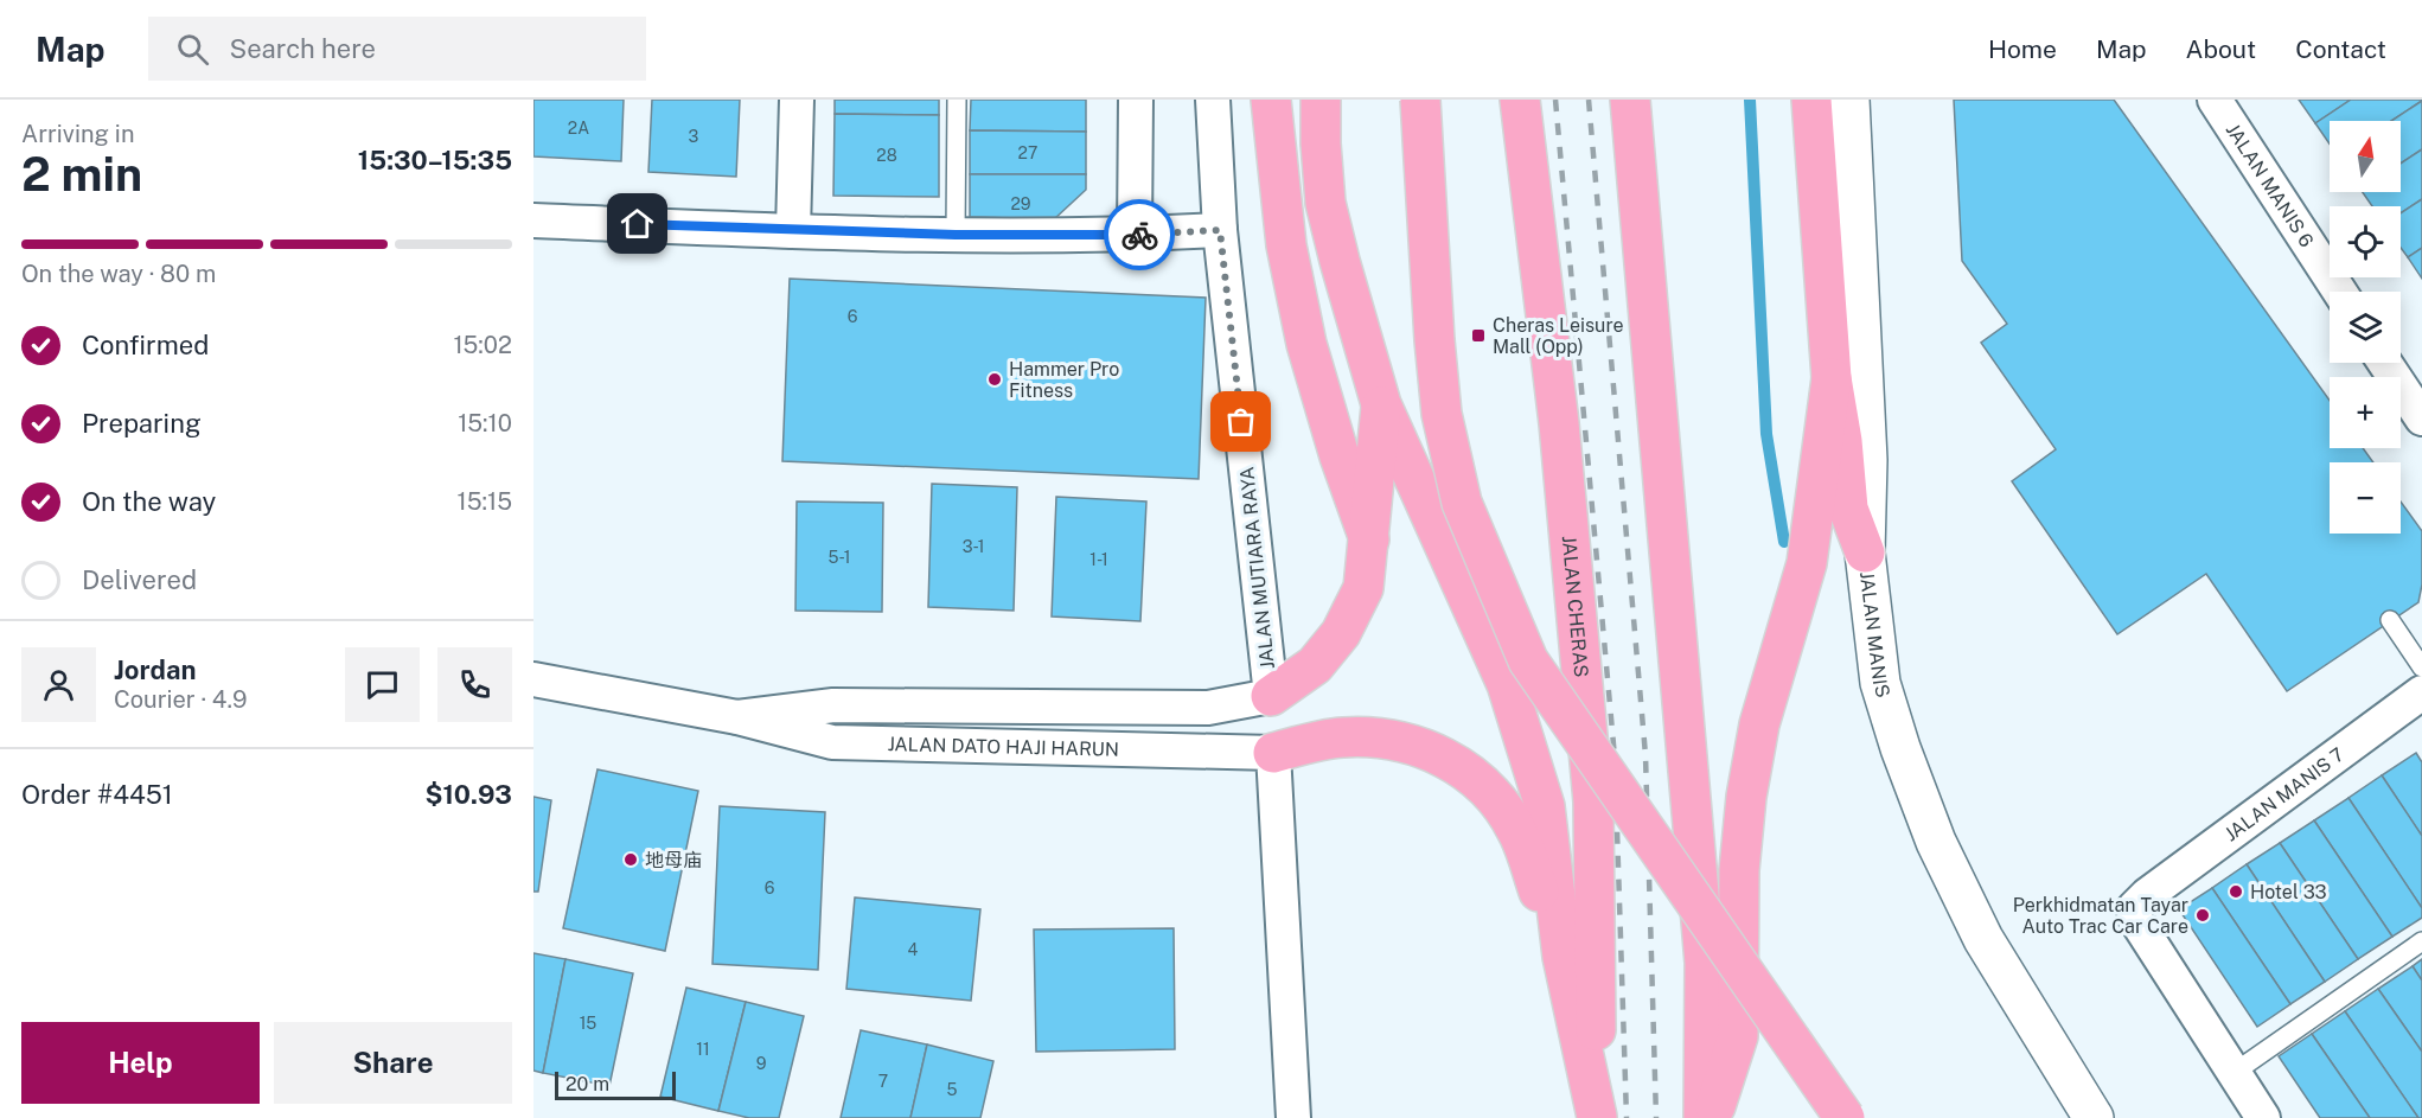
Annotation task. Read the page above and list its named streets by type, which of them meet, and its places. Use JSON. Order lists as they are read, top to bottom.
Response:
{
  "streets": {
    "highway": ["JALAN CHERAS"],
    "street": [
      "JALAN MANIS 6",
      "JALAN MUTIARA RAYA",
      "JALAN MANIS",
      "JALAN DATO HAJI HARUN",
      "JALAN MANIS 7"
    ]
  },
  "crossings": [
    ["JALAN MUTIARA RAYA", "JALAN DATO HAJI HARUN"]
  ],
  "places": {
    "transit": ["Cheras Leisure Mall (Opp)"],
    "other": [
      "Hammer Pro Fitness",
      "地母庙",
      "Hotel 33",
      "Perkhidmatan Tayar Auto Trac Car Care"
    ]
  },
  "house_numbers": [
    "2A",
    "3",
    "27",
    "28",
    "29",
    "6",
    "3-1",
    "5-1",
    "1-1",
    "6",
    "4",
    "15",
    "11",
    "9",
    "7",
    "5"
  ],
  "scale_bar": "20 m",
  "north": "top",
  "page": {
    "header": "Map",
    "search": "Search here",
    "nav": [
      "Home",
      "Map",
      "About",
      "Contact"
    ],
    "heading": ["2 min", "Arriving in", "15:30–15:35"],
    "panel": [
      "Jordan",
      "Courier · 4.9",
      "Order #4451",
      "$10.93"
    ],
    "map_buttons": ["+", "−"],
    "bar": "On the way · 80 m",
    "list": [
      ["Confirmed", "15:02"],
      ["Preparing", "15:10"],
      ["On the way", "15:15"],
      "Delivered"
    ],
    "buttons": ["Help", "Share"],
    "scale": "20 m"
  }
}
